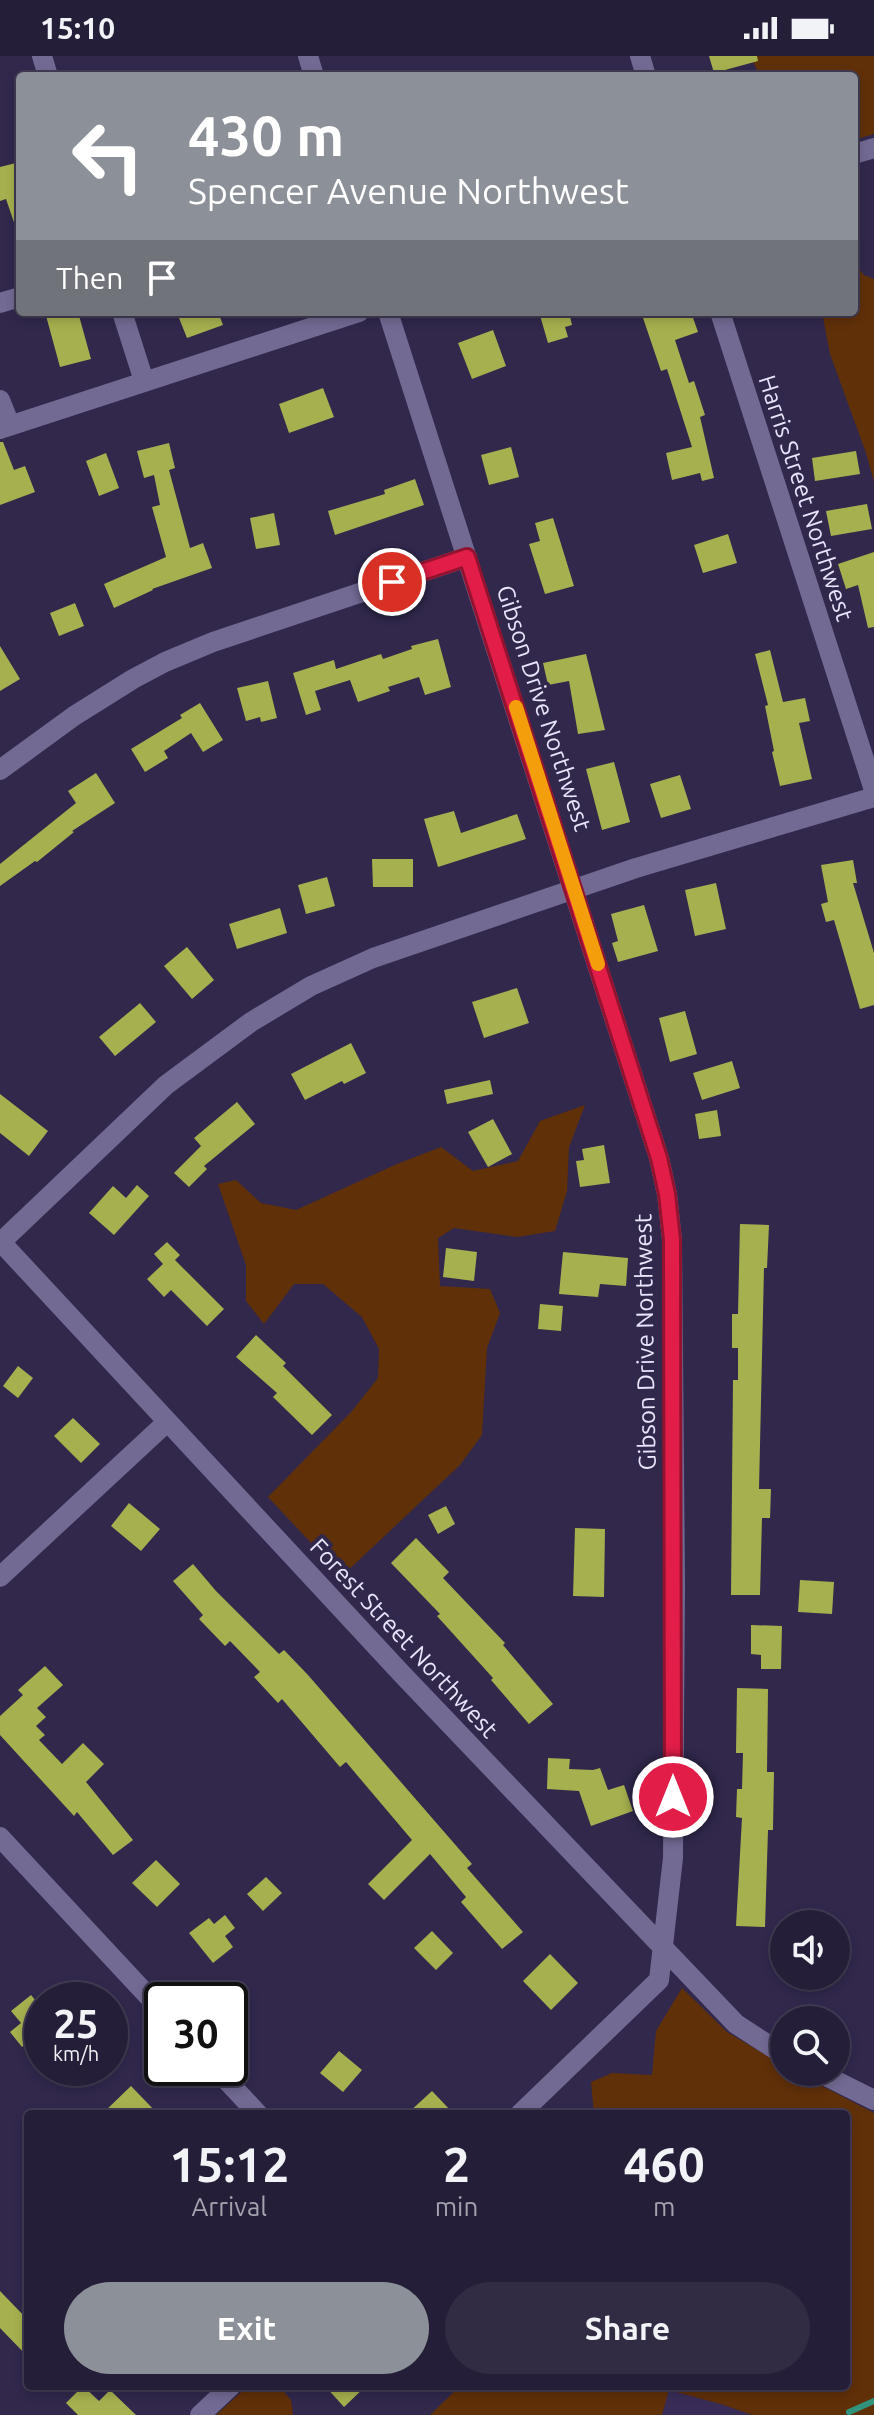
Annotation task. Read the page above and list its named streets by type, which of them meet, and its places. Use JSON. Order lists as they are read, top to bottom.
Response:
{
  "streets": {
    "street": ["Harris Street Northwest", "Gibson Drive Northwest", "Forest Street Northwest"]
  },
  "crossings": [
    ["Gibson Drive Northwest", "Forest Street Northwest"]
  ],
  "page": {
    "status": "15:10",
    "turn": ["430 m", "Spencer Avenue Northwest"],
    "then": "Then",
    "speed": "25 km/h",
    "limit": "30",
    "eta": [
      "15:12",
      "Arrival",
      "2",
      "min",
      "460",
      "m"
    ],
    "buttons": ["Exit", "Share"]
  }
}
